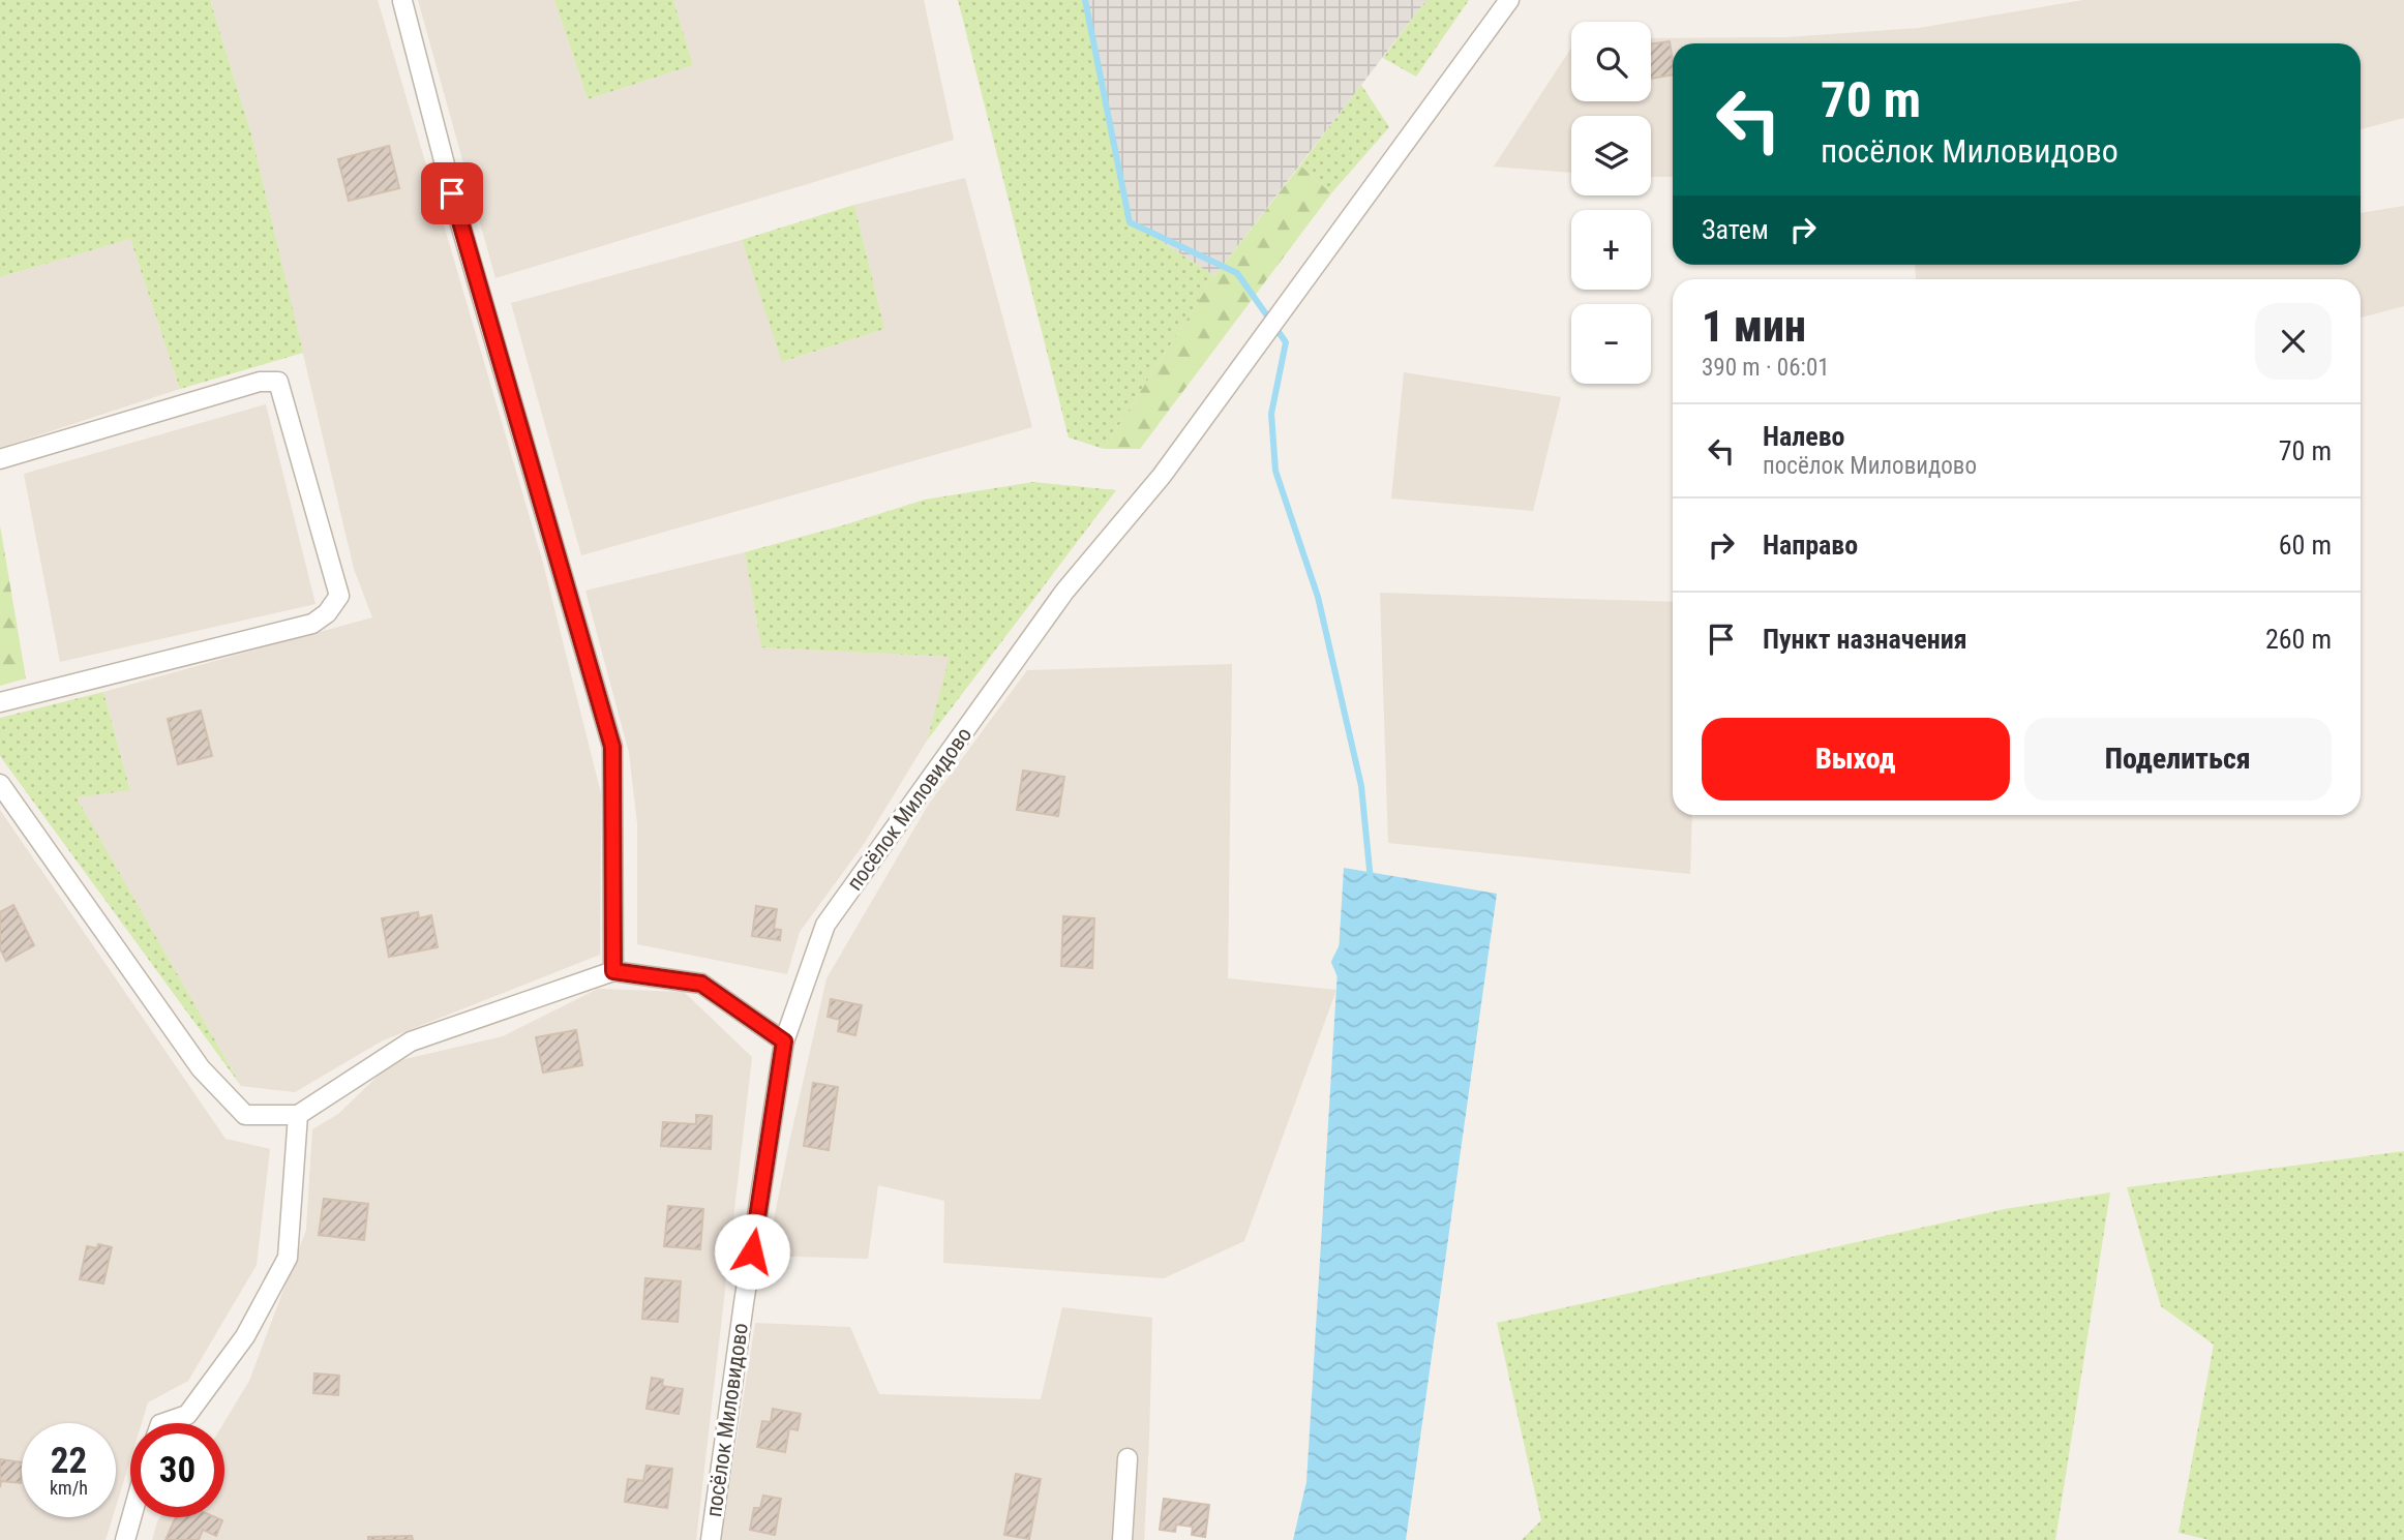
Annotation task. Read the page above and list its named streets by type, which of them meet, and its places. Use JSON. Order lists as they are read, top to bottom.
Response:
{
  "streets": {
    "street": ["посёлок Миловидово"]
  },
  "page": {
    "map_buttons": ["+", "−"],
    "turn": ["70 m", "посёлок Миловидово"],
    "then": "Затем",
    "heading": ["1 мин", "390 m · 06:01"],
    "list": [
      {
        "name": "Налево",
        "note": "посёлок Миловидово",
        "value": "70 m"
      },
      {
        "name": "Направо",
        "value": "60 m"
      },
      {
        "name": "Пункт назначения",
        "value": "260 m"
      }
    ],
    "buttons": ["Выход", "Поделиться"],
    "speed": "22 km/h",
    "limit": "30"
  }
}
